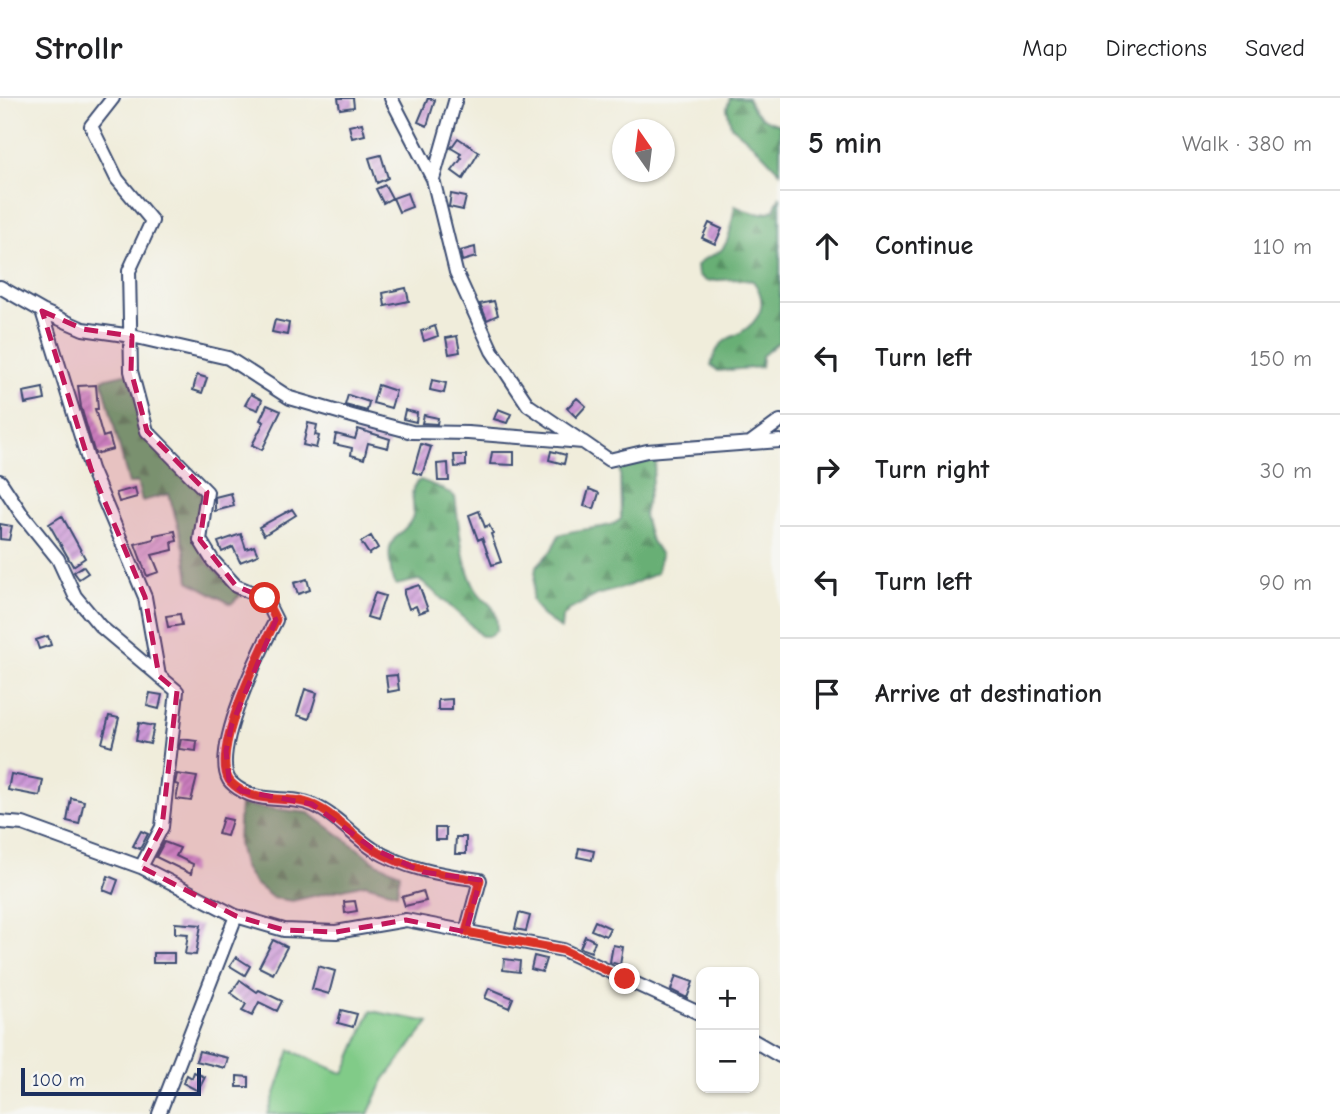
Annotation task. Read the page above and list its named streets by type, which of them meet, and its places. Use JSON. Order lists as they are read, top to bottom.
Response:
{
  "scale_bar": "100 m",
  "north": "top",
  "page": {
    "header": "Strollr",
    "nav": ["Map", "Directions", "Saved"],
    "heading": ["5 min", "Walk · 380 m"],
    "list": [
      ["Continue", "110 m"],
      ["Turn left", "150 m"],
      ["Turn right", "30 m"],
      ["Turn left", "90 m"],
      "Arrive at destination"
    ],
    "map_buttons": ["+", "−"],
    "scale": "100 m"
  }
}
